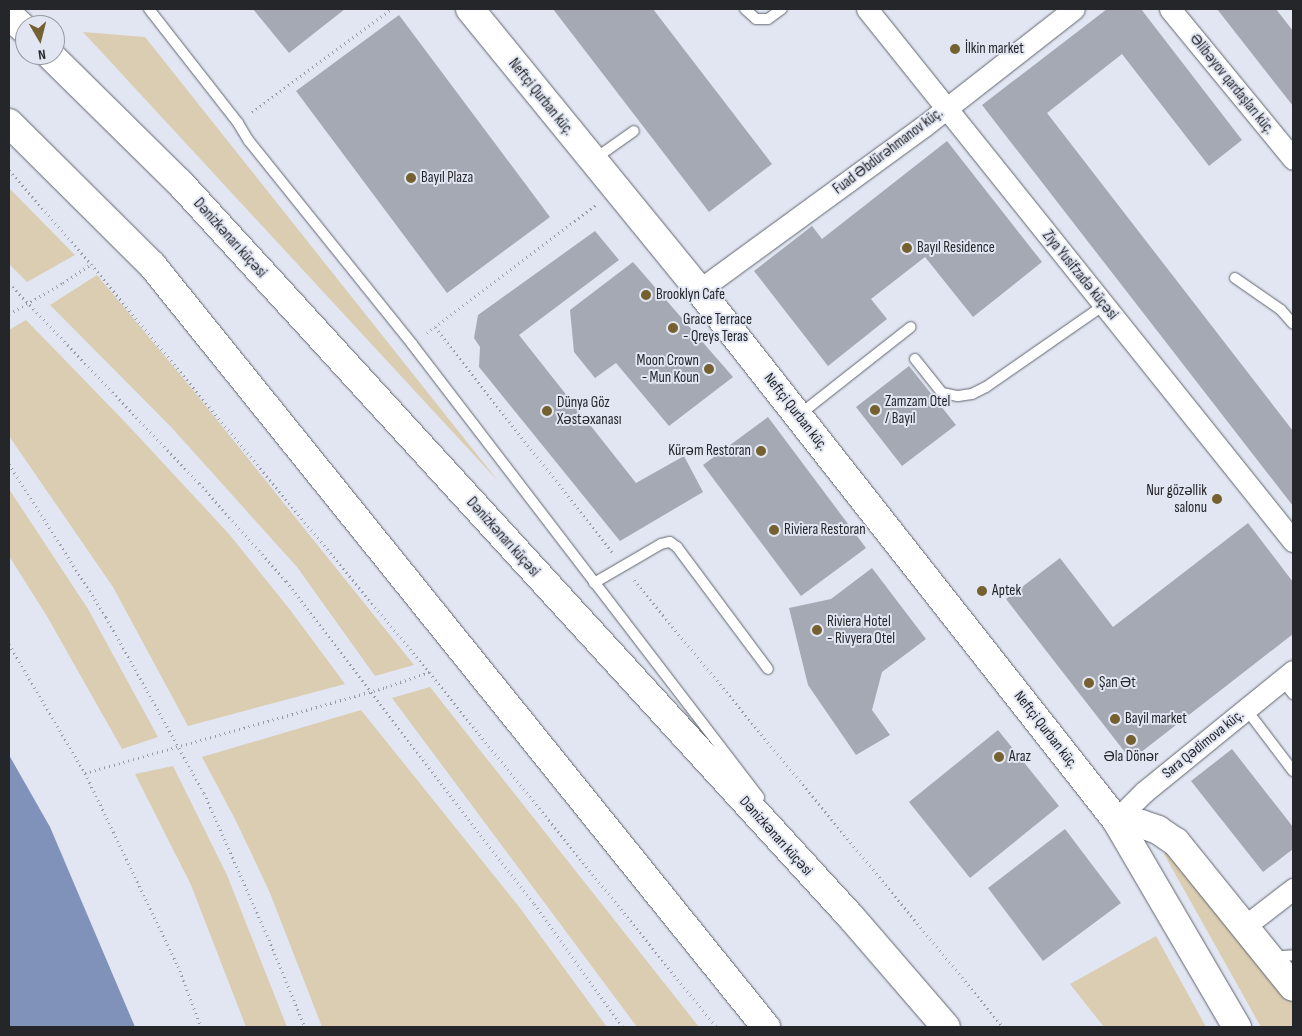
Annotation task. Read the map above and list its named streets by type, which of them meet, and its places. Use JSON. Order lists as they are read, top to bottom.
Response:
{
  "streets": {
    "main road": ["Neftçi Qurban küç.", "Dənizkənarı küçəsi"],
    "street": [
      "Əlibəyov qardaşları küç.",
      "Fuad Əbdürəhmanov küç.",
      "Ziya Yusifzadə küçəsi",
      "Sara Qədimova küç."
    ]
  },
  "crossings": [
    ["Neftçi Qurban küç.", "Fuad Əbdürəhmanov küç."],
    ["Neftçi Qurban küç.", "Sara Qədimova küç."],
    ["Fuad Əbdürəhmanov küç.", "Ziya Yusifzadə küçəsi"]
  ],
  "places": [
    "İlkin market",
    "Bayıl Plaza",
    "Bayıl Residence",
    "Brooklyn Cafe",
    "Grace Terrace - Qreys Teras",
    "Moon Crown - Mun Koun",
    "Zamzam Otel / Bayıl",
    "Dünya Göz Xəstəxanası",
    "Kürəm Restoran",
    "Nur gözəllik salonu",
    "Riviera Restoran",
    "Aptek",
    "Riviera Hotel - Rivyera Otel",
    "Şan Ət",
    "Bayil market",
    "Əla Dönər",
    "Araz"
  ],
  "north": "bottom"
}
